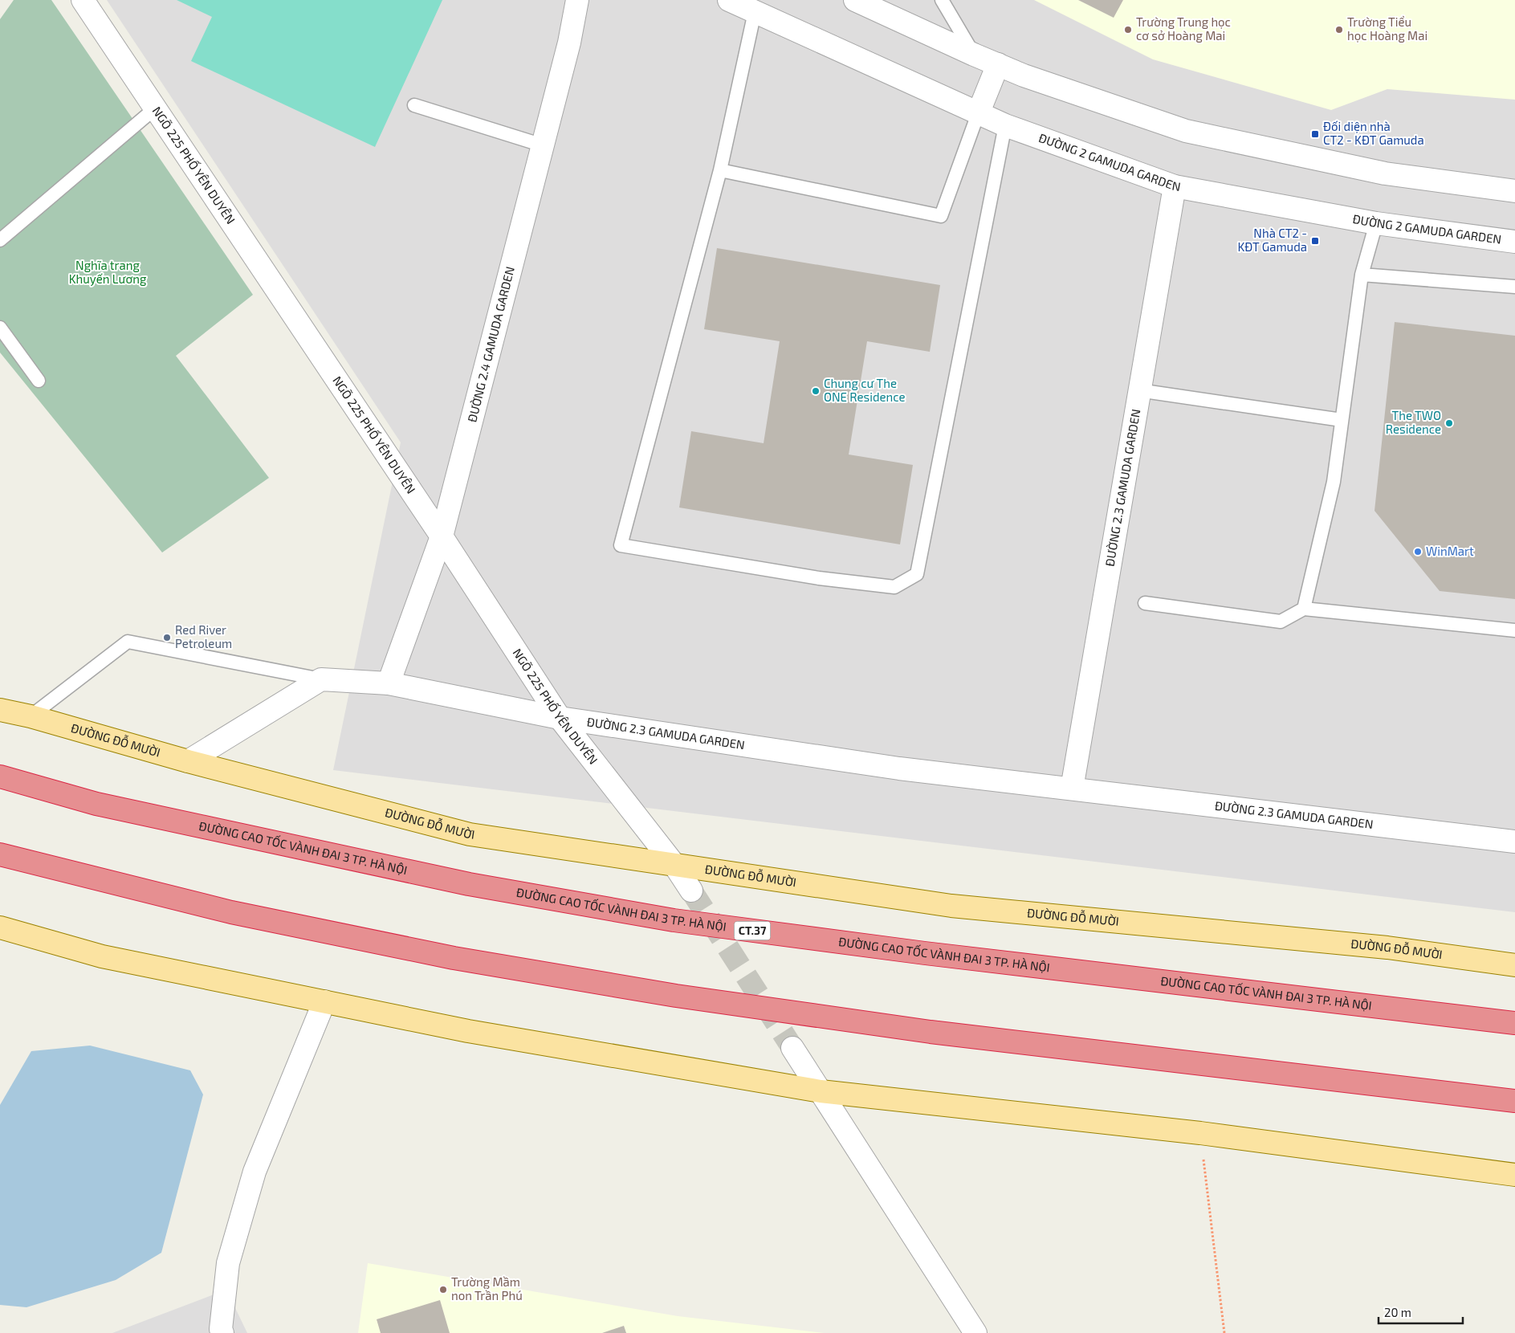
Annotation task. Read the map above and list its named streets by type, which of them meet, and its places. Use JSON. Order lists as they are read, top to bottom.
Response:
{
  "streets": {
    "highway": ["ĐƯỜNG CAO TỐC VÀNH ĐAI 3 TP. HÀ NỘI", "CT.37"],
    "main road": ["ĐƯỜNG ĐỖ MƯỜI"],
    "street": [
      "ĐƯỜNG 2 GAMUDA GARDEN",
      "NGÕ 225 PHỐ YÊN DUYÊN",
      "ĐƯỜNG 2.4 GAMUDA GARDEN",
      "ĐƯỜNG 2.3 GAMUDA GARDEN"
    ]
  },
  "crossings": [
    ["ĐƯỜNG 2 GAMUDA GARDEN", "ĐƯỜNG 2.3 GAMUDA GARDEN"],
    ["NGÕ 225 PHỐ YÊN DUYÊN", "ĐƯỜNG 2.4 GAMUDA GARDEN"],
    ["NGÕ 225 PHỐ YÊN DUYÊN", "ĐƯỜNG 2.3 GAMUDA GARDEN"],
    ["NGÕ 225 PHỐ YÊN DUYÊN", "ĐƯỜNG ĐỖ MƯỜI"],
    ["ĐƯỜNG 2.4 GAMUDA GARDEN", "ĐƯỜNG 2.3 GAMUDA GARDEN"]
  ],
  "parks": ["Nghĩa trang Khuyến Lương"],
  "places": {
    "other": [
      "Trường Trung học cơ sở Hoàng Mai",
      "Trường Tiểu học Hoàng Mai",
      "Chung cư The ONE Residence",
      "The TWO Residence",
      "WinMart",
      "Red River Petroleum",
      "Trường Mầm non Trần Phú"
    ],
    "transit": ["Đối diện nhà CT2 - KĐT Gamuda", "Nhà CT2 - KĐT Gamuda"]
  },
  "scale_bar": "20 m"
}
